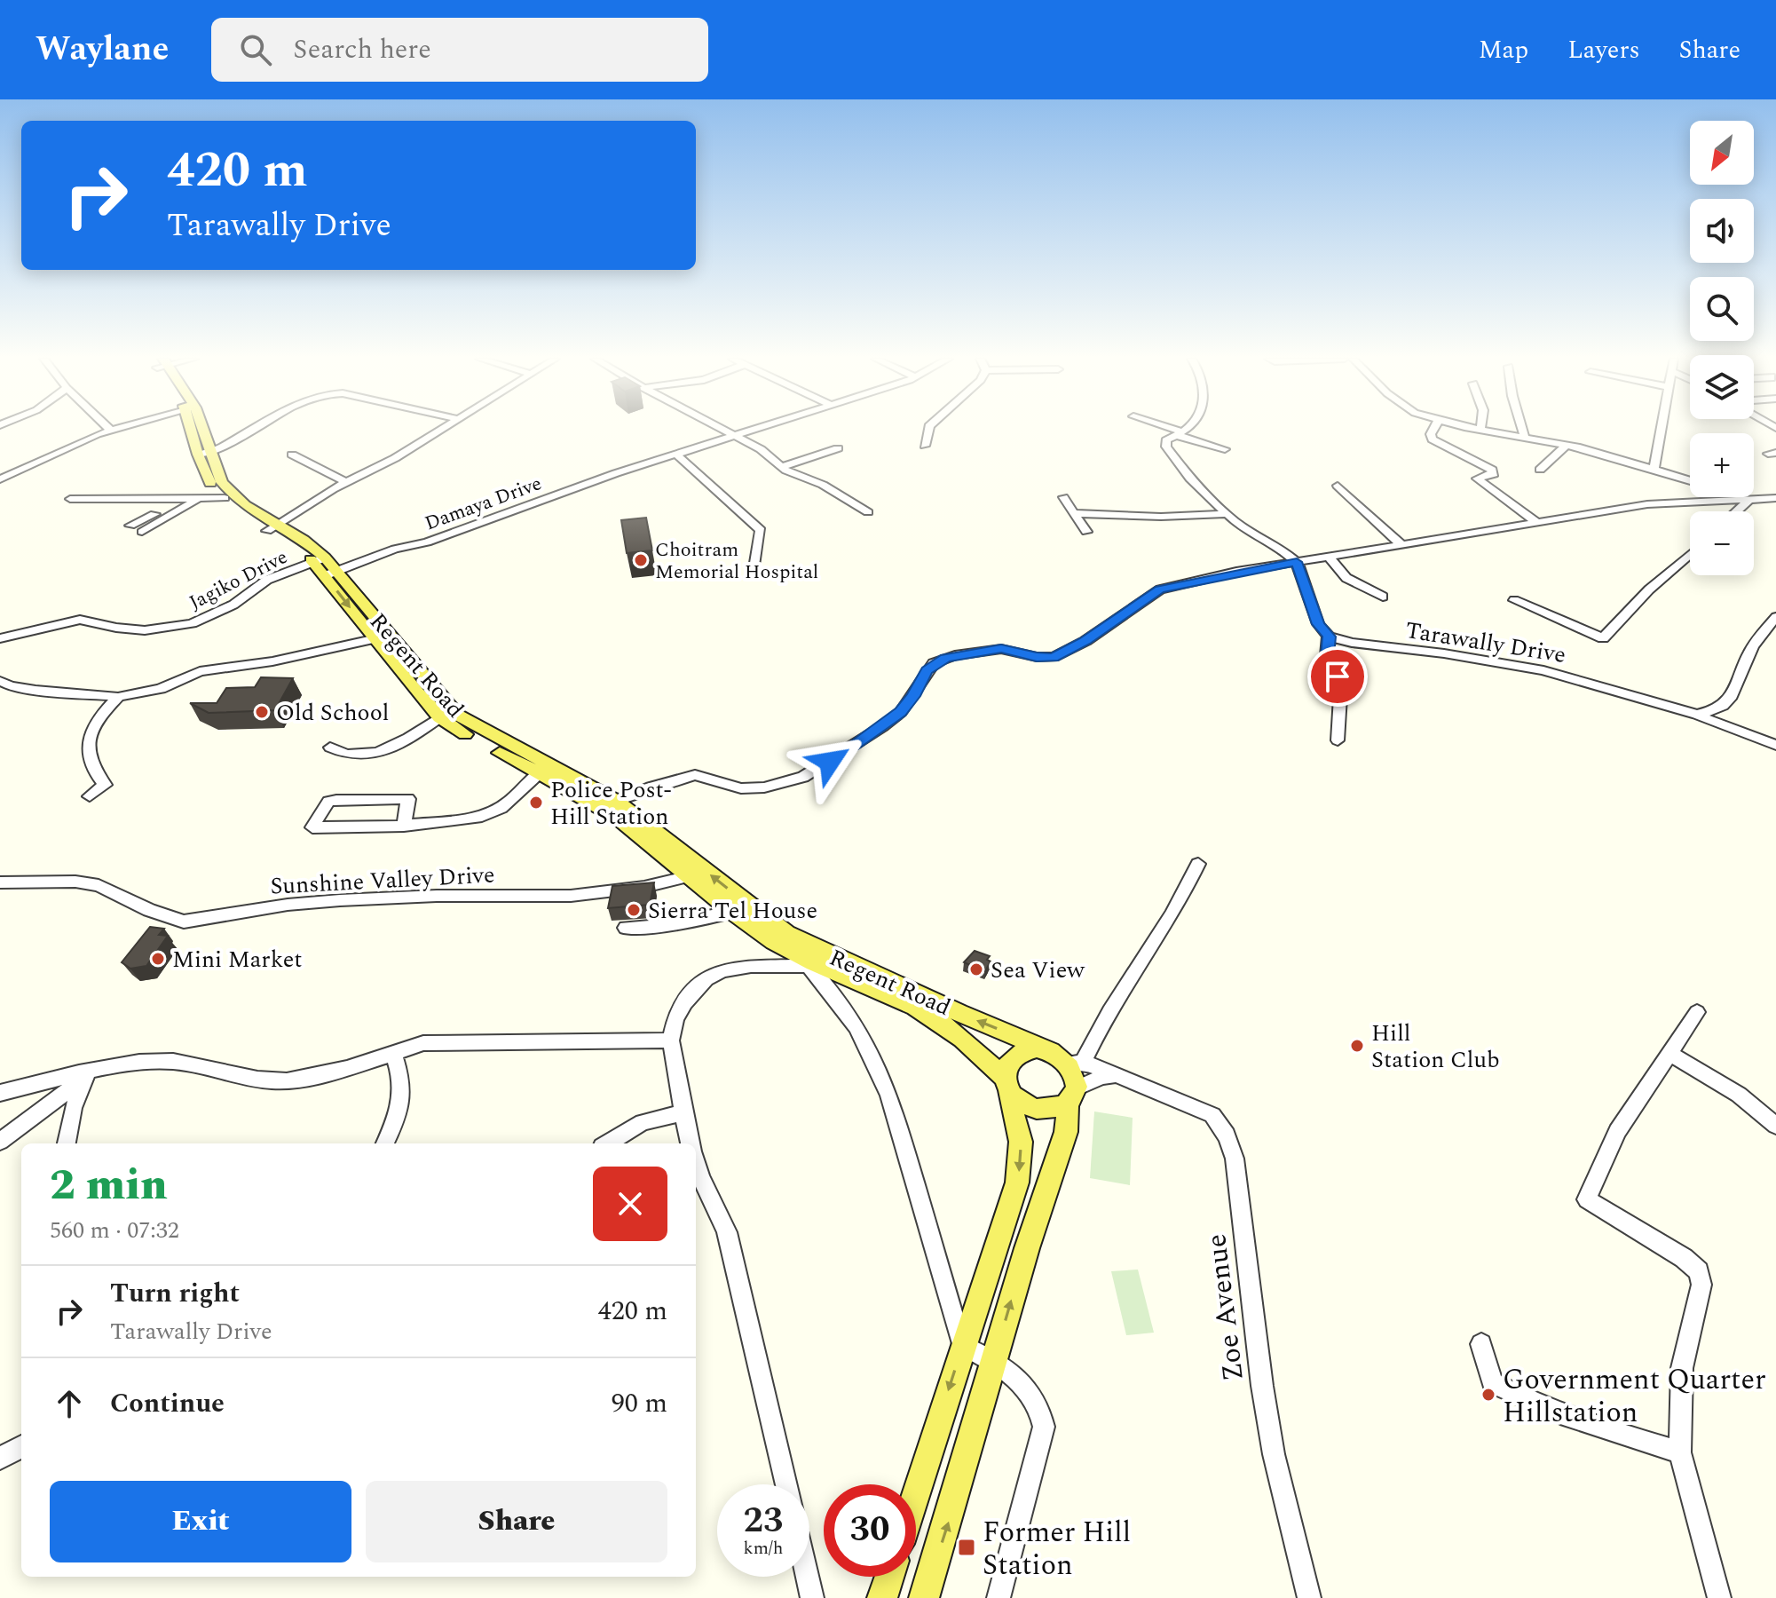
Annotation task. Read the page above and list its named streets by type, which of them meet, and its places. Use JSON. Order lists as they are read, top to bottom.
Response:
{
  "streets": {
    "main road": ["Regent Road"],
    "street": [
      "Damaya Drive",
      "Jagiko Drive",
      "Tarawally Drive",
      "Sunshine Valley Drive",
      "Zoe Avenue"
    ]
  },
  "crossings": [
    ["Damaya Drive", "Regent Road"],
    ["Jagiko Drive", "Regent Road"],
    ["Regent Road", "Sunshine Valley Drive"],
    ["Regent Road", "Zoe Avenue"]
  ],
  "places": {
    "other": [
      "Choitram Memorial Hospital",
      "Old School",
      "Police Post- Hill Station",
      "Sierra Tel House",
      "Mini Market",
      "Sea View",
      "Hill Station Club",
      "Government Quarter Hillstation"
    ],
    "transit": ["Former Hill Station"]
  },
  "north": "bottom left",
  "page": {
    "header": "Waylane",
    "search": "Search here",
    "nav": ["Map", "Layers", "Share"],
    "map_buttons": ["+", "−"],
    "turn": ["420 m", "Tarawally Drive"],
    "heading": ["2 min", "560 m · 07:32"],
    "list": [
      {
        "name": "Turn right",
        "note": "Tarawally Drive",
        "value": "420 m"
      },
      {
        "name": "Continue",
        "value": "90 m"
      }
    ],
    "buttons": ["Exit", "Share"],
    "speed": "23 km/h",
    "limit": "30"
  }
}
